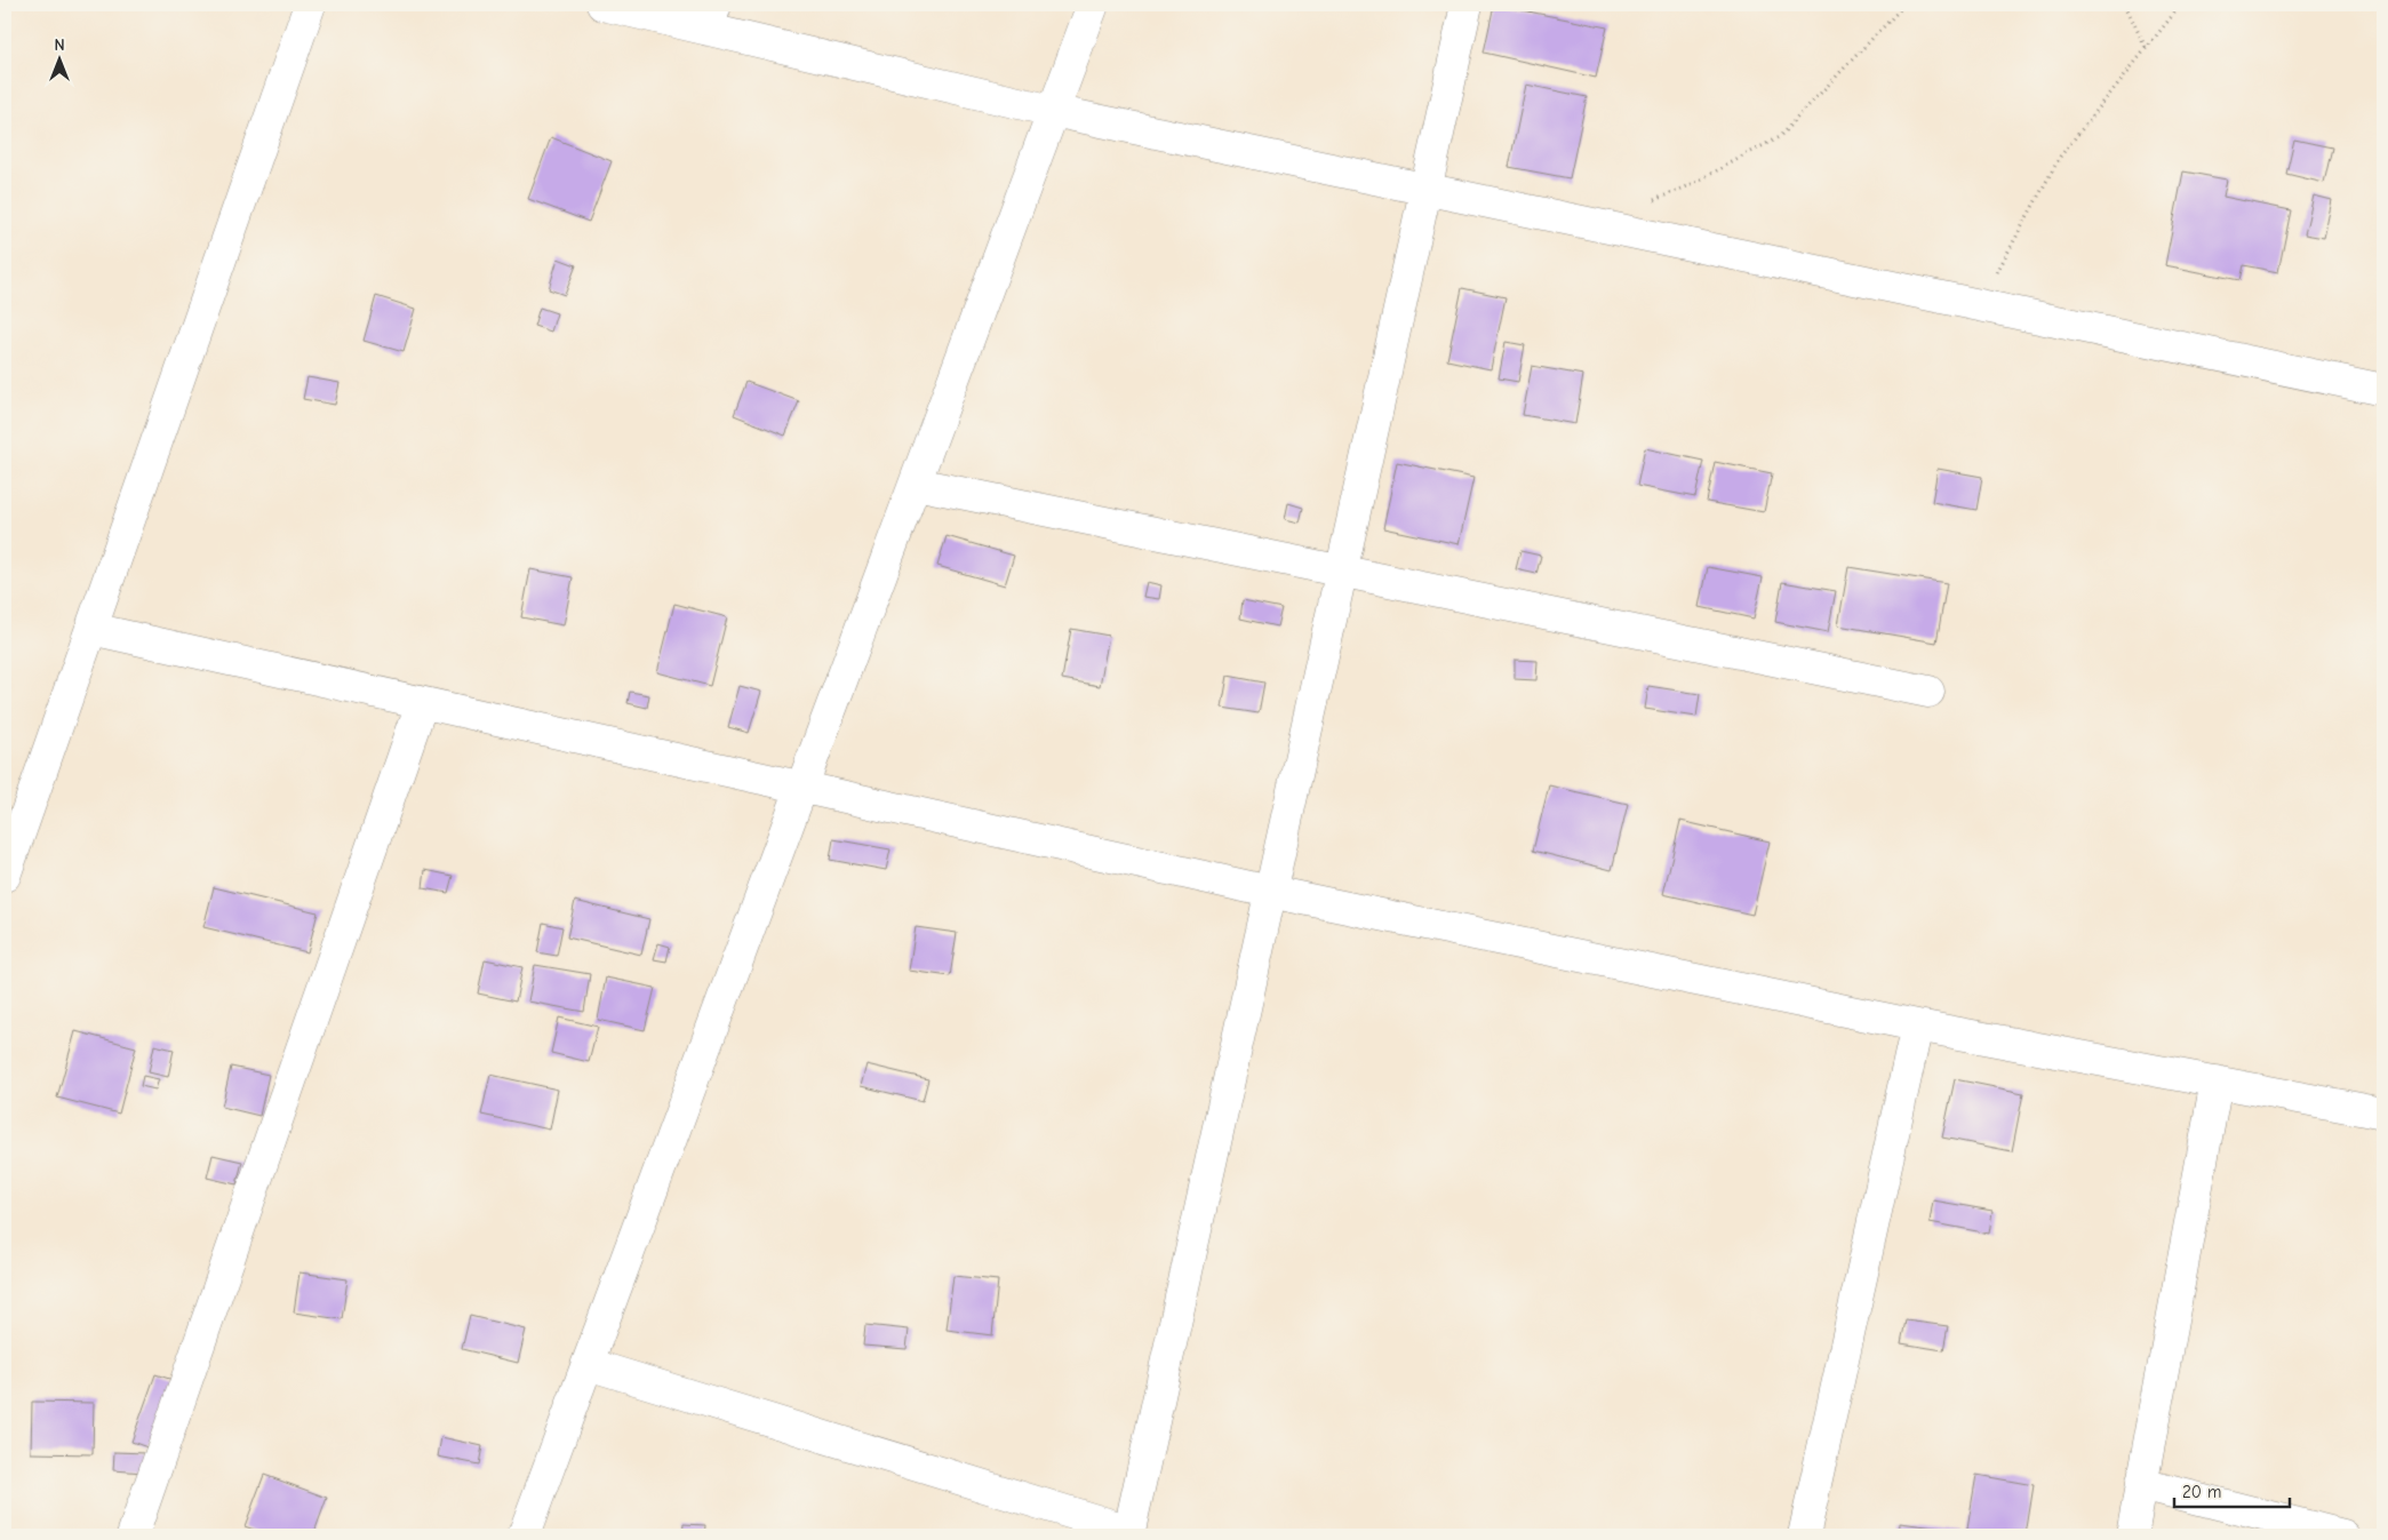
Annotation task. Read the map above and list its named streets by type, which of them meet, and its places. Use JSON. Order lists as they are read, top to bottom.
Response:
{
  "scale_bar": "20 m",
  "north": "top"
}
